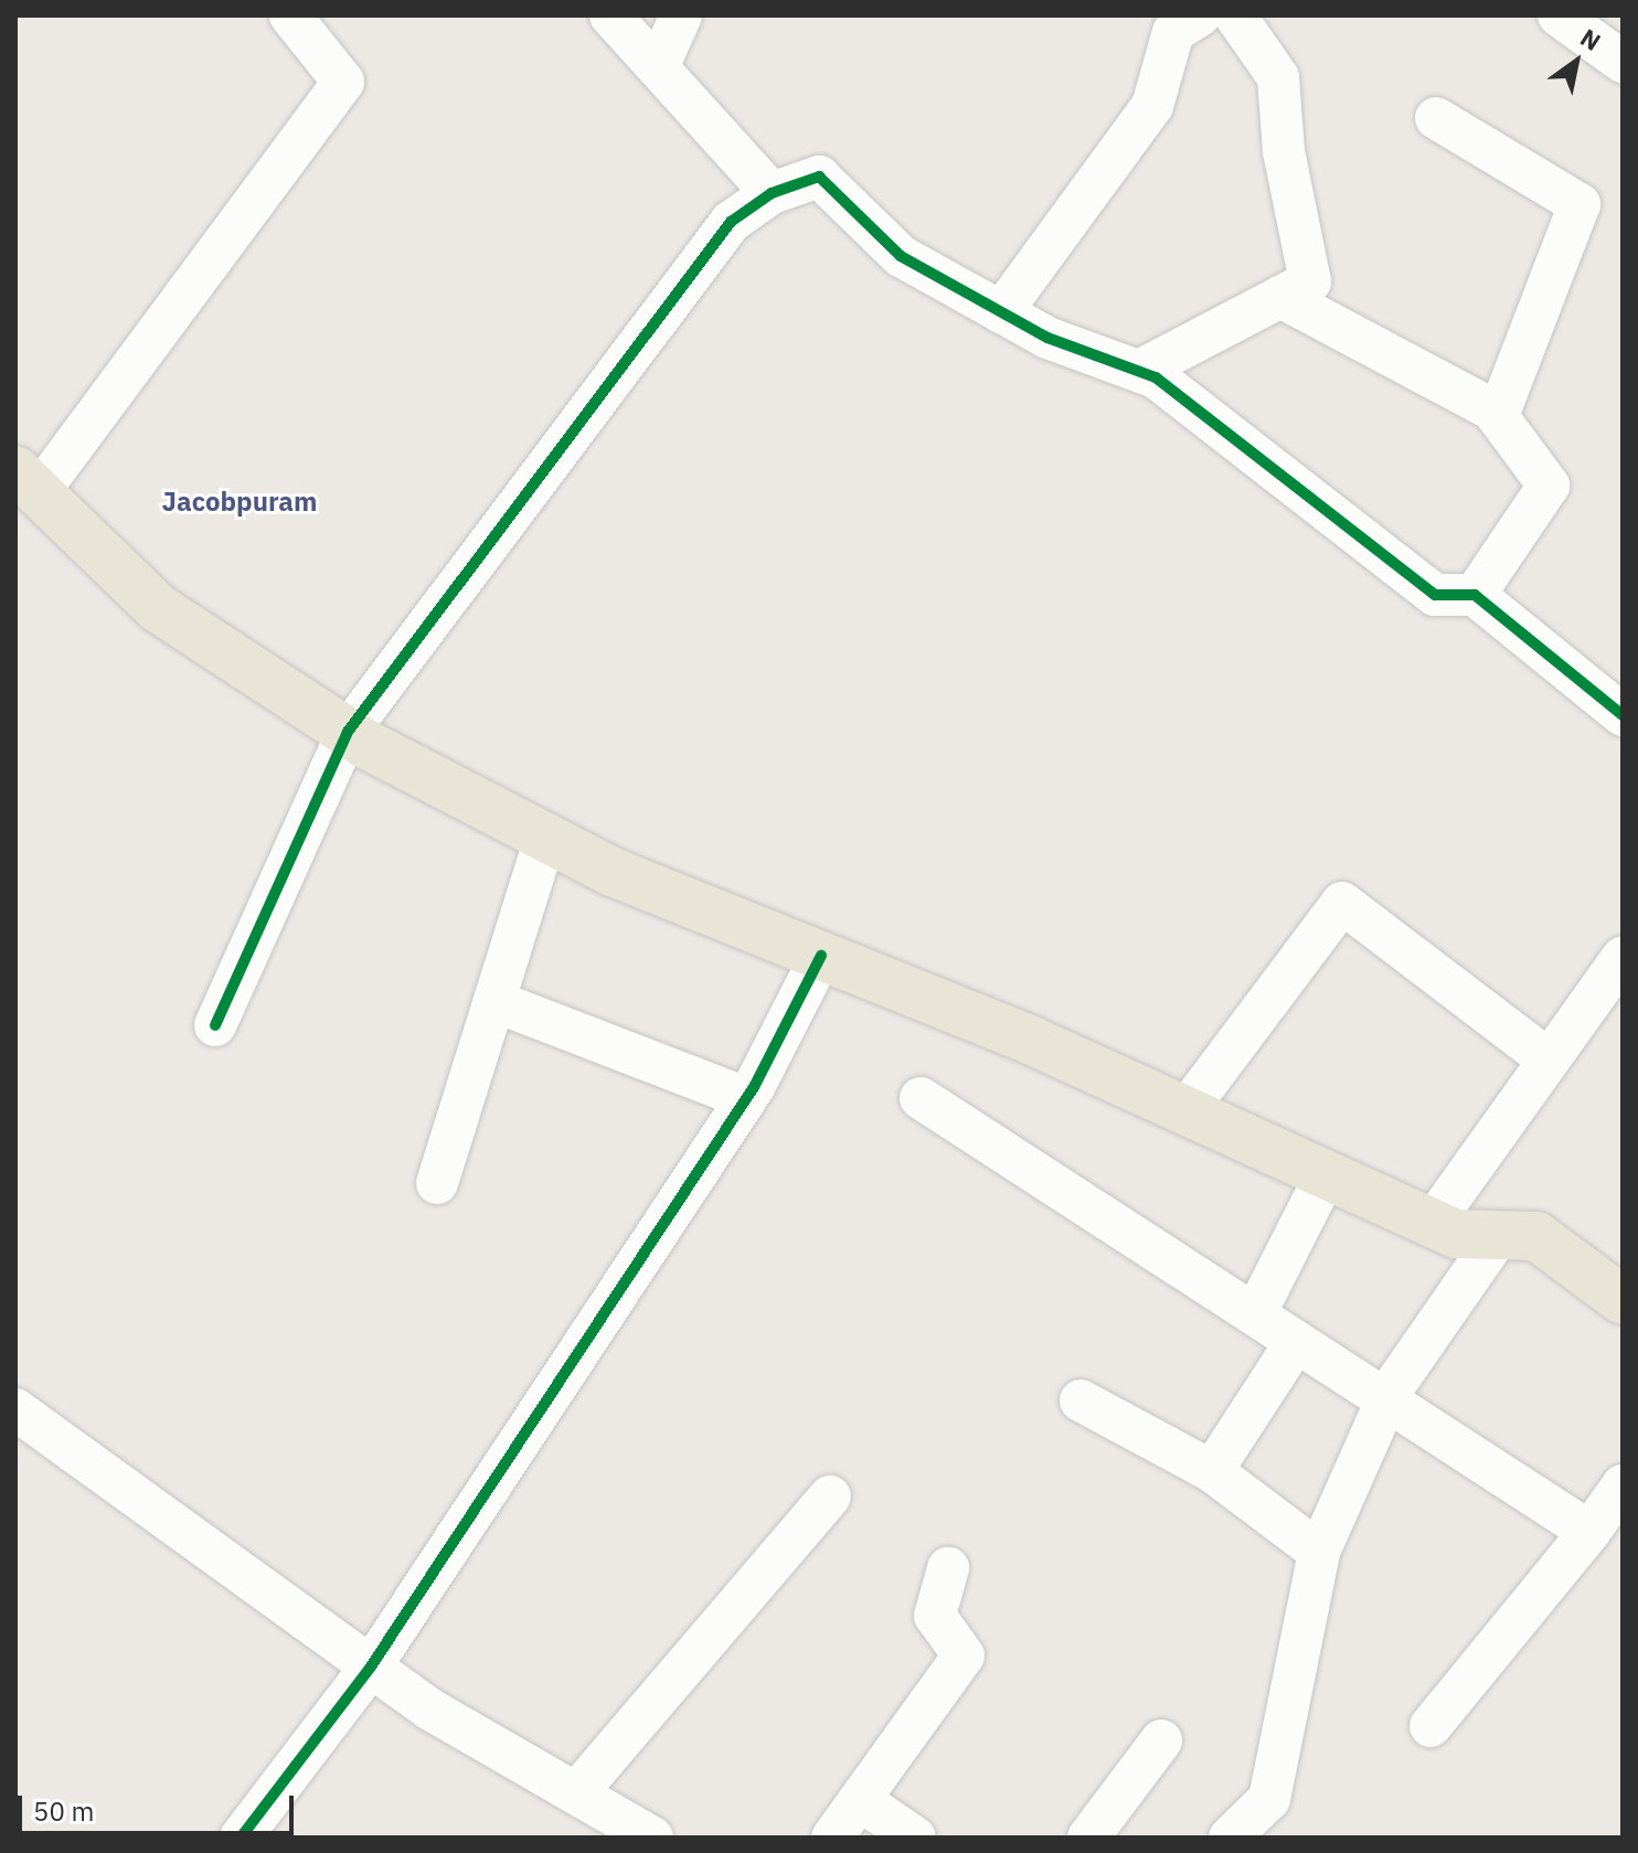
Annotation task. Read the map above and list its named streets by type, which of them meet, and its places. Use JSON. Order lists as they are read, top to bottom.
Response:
{
  "districts": ["Jacobpuram"],
  "scale_bar": "50 m",
  "north": "top right"
}
